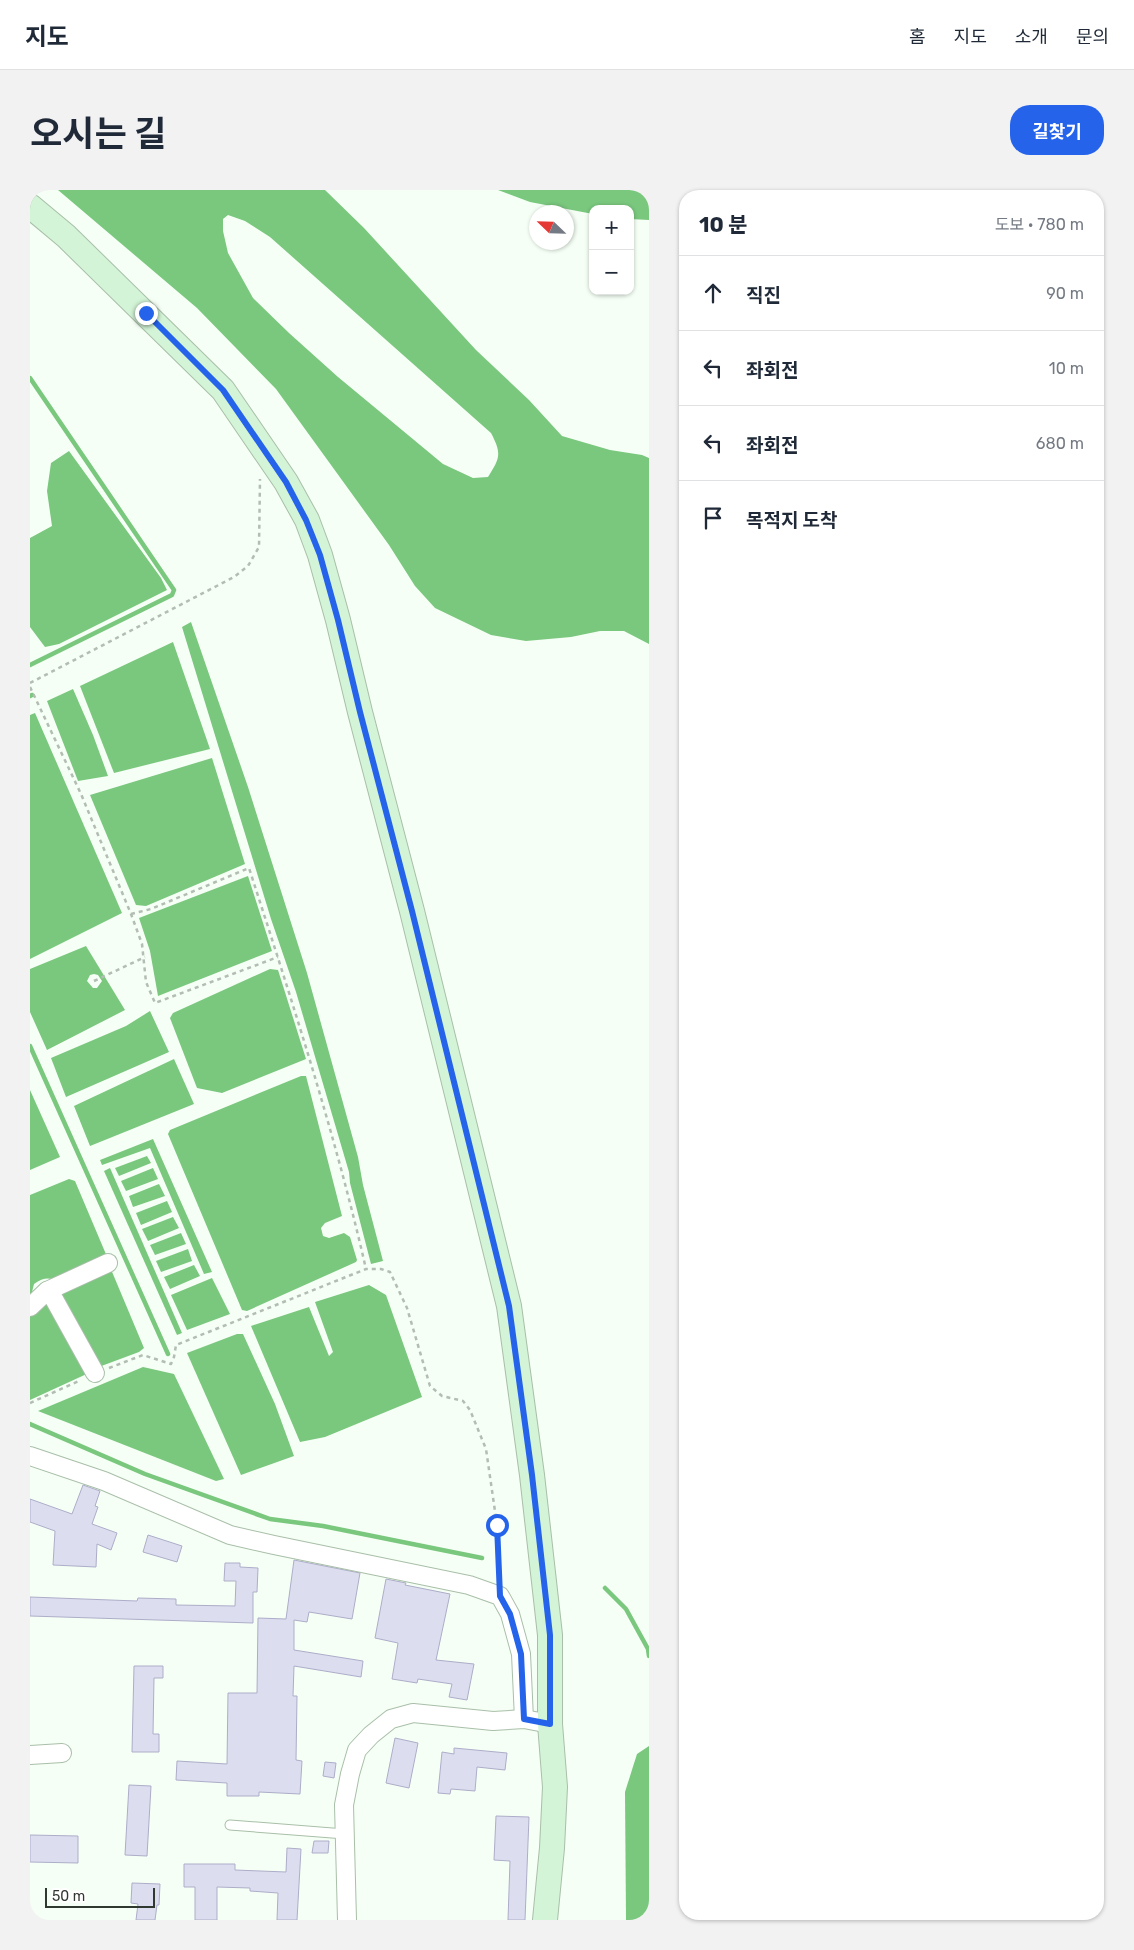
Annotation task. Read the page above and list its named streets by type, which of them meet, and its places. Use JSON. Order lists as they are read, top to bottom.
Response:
{
  "scale_bar": "50 m",
  "north": "top left",
  "page": {
    "header": "지도",
    "nav": [
      "홈",
      "지도",
      "소개",
      "문의"
    ],
    "title": "오시는 길",
    "buttons": "길찾기",
    "heading": ["10 분", "도보 · 780 m"],
    "map_buttons": ["+", "−"],
    "list": [
      ["직진", "90 m"],
      ["좌회전", "10 m"],
      ["좌회전", "680 m"],
      "목적지 도착"
    ],
    "scale": "50 m"
  }
}
